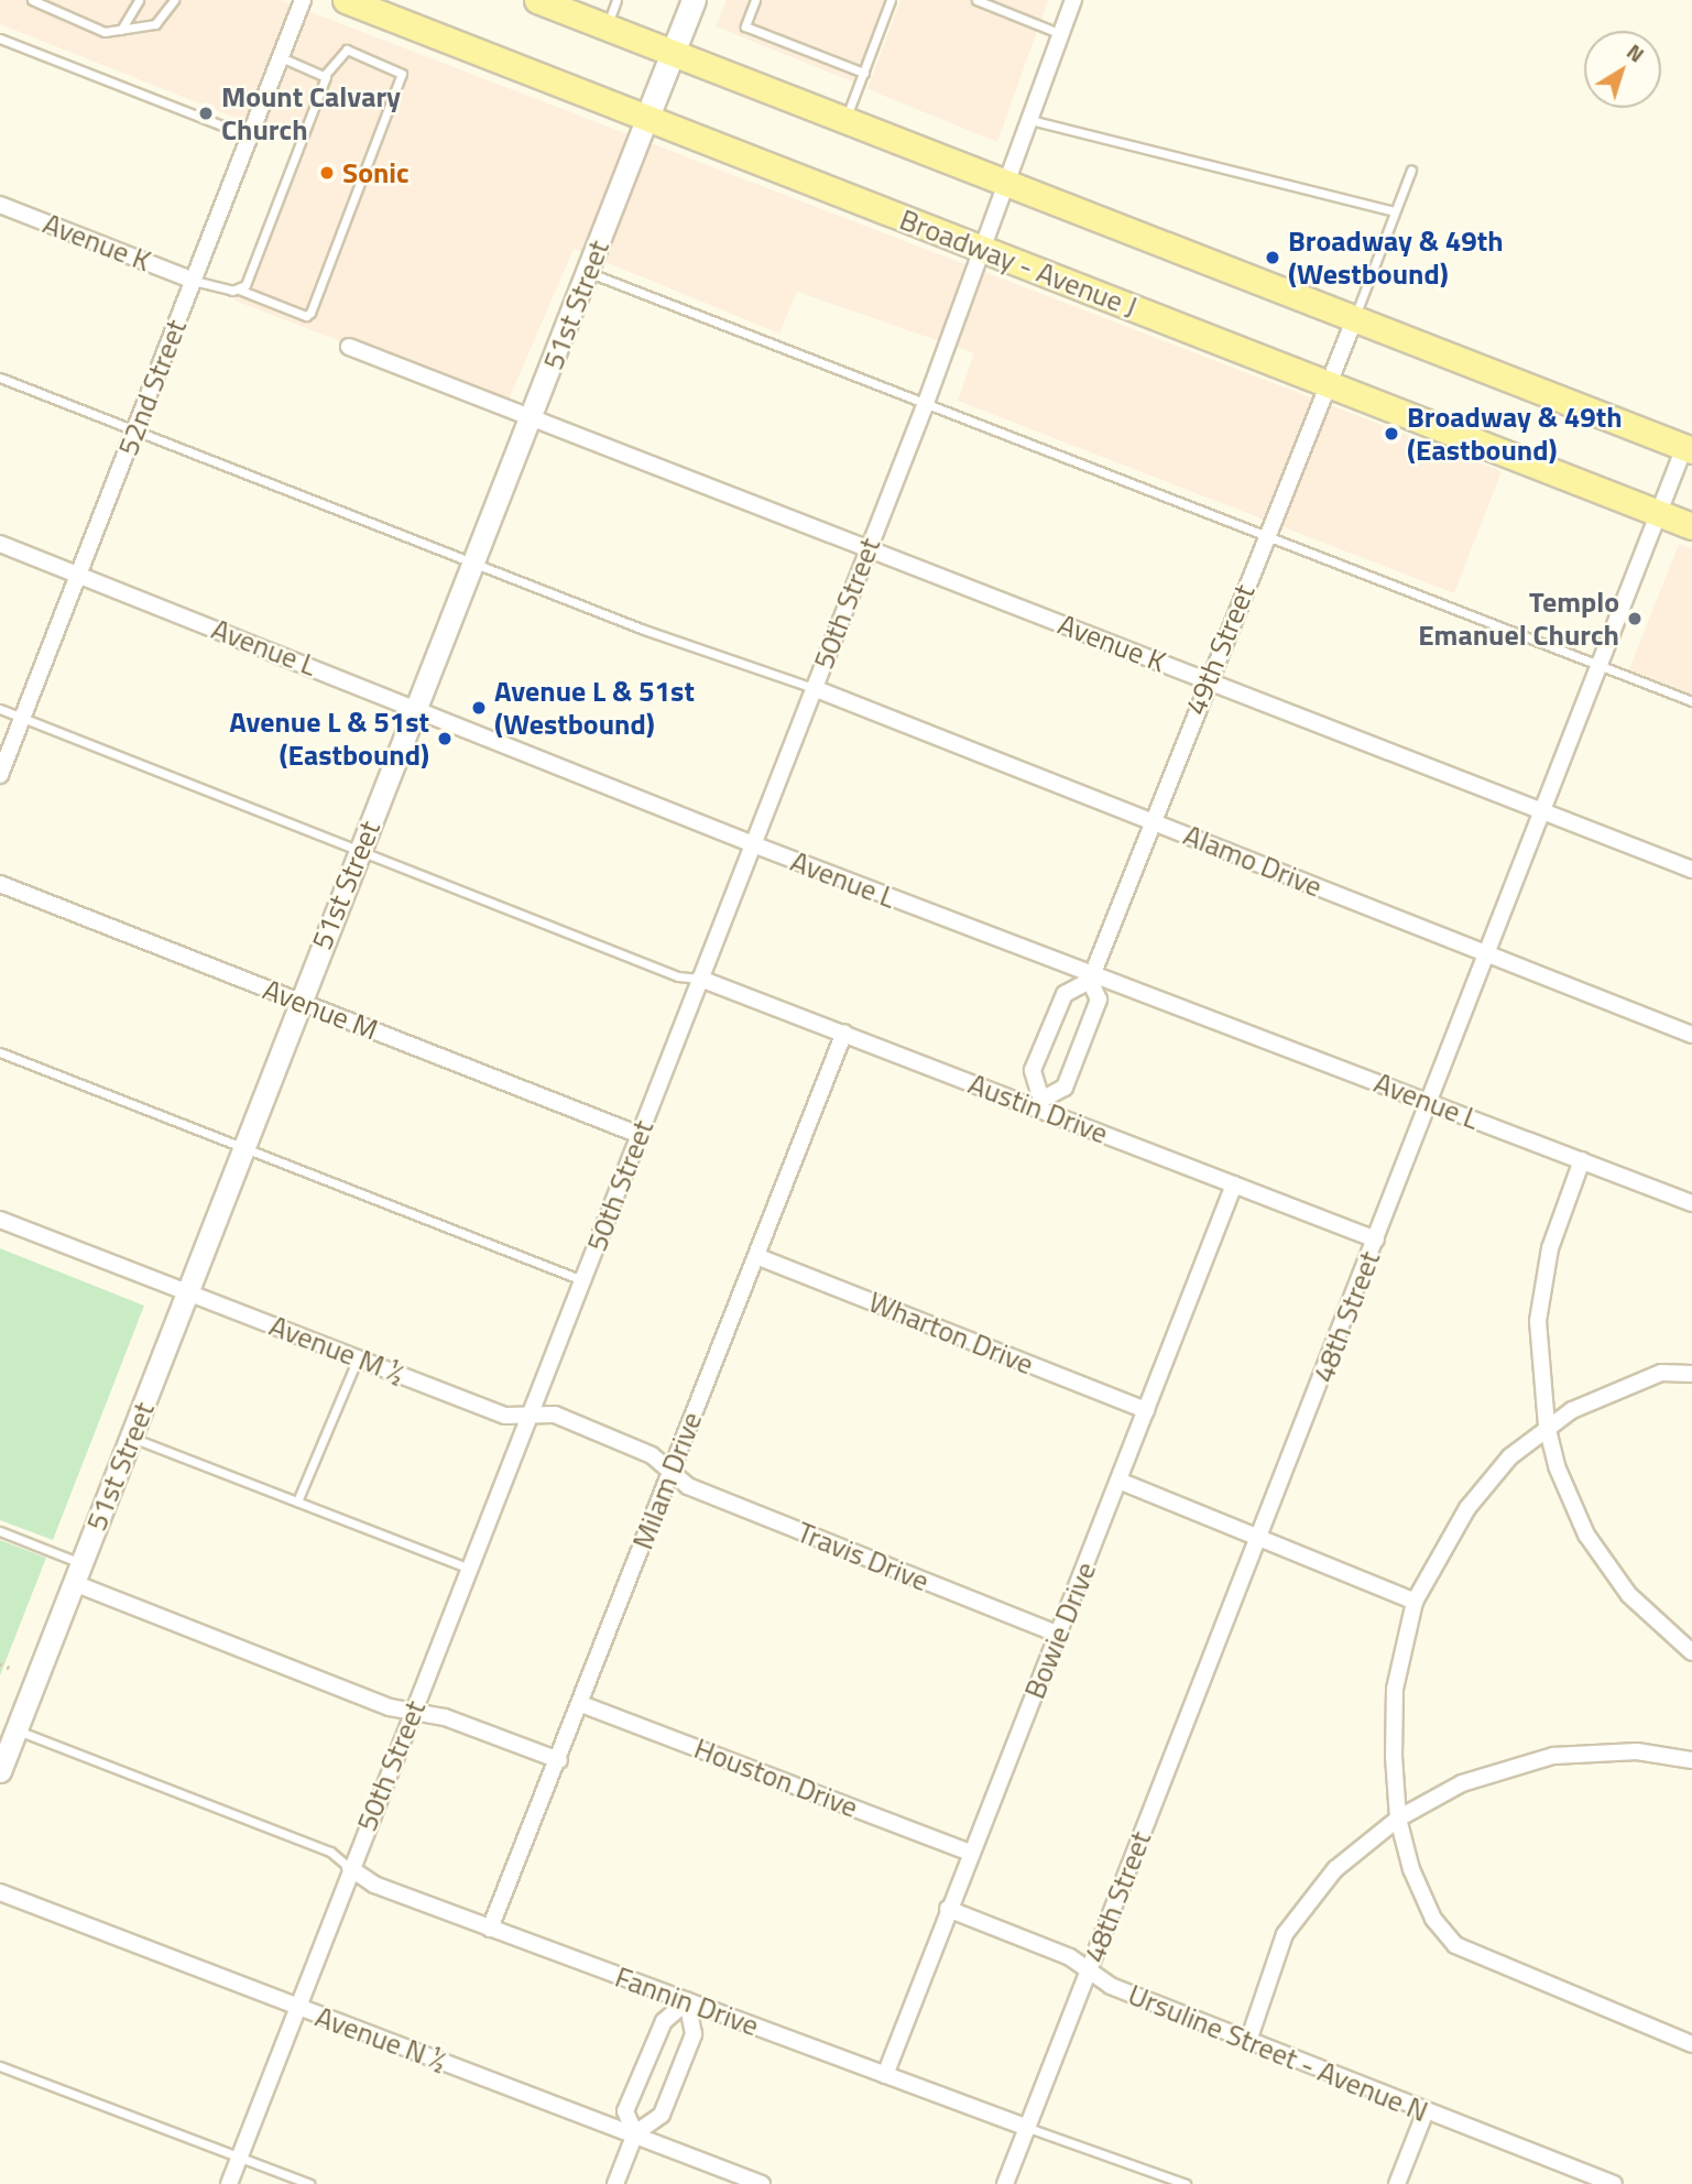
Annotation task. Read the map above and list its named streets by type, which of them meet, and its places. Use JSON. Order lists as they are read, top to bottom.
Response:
{
  "streets": {
    "main road": ["Broadway - Avenue J", "51st Street"],
    "street": [
      "Avenue K",
      "52nd Street",
      "50th Street",
      "Avenue L",
      "49th Street",
      "Alamo Drive",
      "Avenue M",
      "Austin Drive",
      "48th Street",
      "Wharton Drive",
      "Avenue M ½",
      "Milam Drive",
      "Travis Drive",
      "Bowie Drive",
      "Houston Drive",
      "Fannin Drive",
      "Avenue N ½",
      "Ursuline Street - Avenue N"
    ]
  },
  "crossings": [
    ["Avenue K", "51st Street"],
    ["Avenue K", "52nd Street"],
    ["Avenue K", "50th Street"],
    ["Avenue K", "49th Street"],
    ["Avenue K", "48th Street"],
    ["Broadway - Avenue J", "51st Street"],
    ["Broadway - Avenue J", "50th Street"],
    ["Broadway - Avenue J", "49th Street"],
    ["Broadway - Avenue J", "48th Street"],
    ["51st Street", "Avenue L"],
    ["51st Street", "Avenue M"],
    ["51st Street", "Avenue M ½"],
    ["52nd Street", "Avenue L"],
    ["50th Street", "Avenue L"],
    ["50th Street", "Alamo Drive"],
    ["50th Street", "Avenue M"],
    ["50th Street", "Austin Drive"],
    ["50th Street", "Avenue M ½"],
    ["50th Street", "Fannin Drive"],
    ["50th Street", "Avenue N ½"],
    ["Avenue L", "49th Street"],
    ["Avenue L", "48th Street"],
    ["49th Street", "Alamo Drive"],
    ["49th Street", "Austin Drive"],
    ["Alamo Drive", "48th Street"],
    ["Austin Drive", "48th Street"],
    ["Austin Drive", "Milam Drive"],
    ["Austin Drive", "Bowie Drive"],
    ["48th Street", "Fannin Drive"],
    ["48th Street", "Ursuline Street - Avenue N"],
    ["Wharton Drive", "Milam Drive"],
    ["Wharton Drive", "Bowie Drive"],
    ["Avenue M ½", "Milam Drive"],
    ["Avenue M ½", "Travis Drive"],
    ["Milam Drive", "Travis Drive"],
    ["Milam Drive", "Houston Drive"],
    ["Milam Drive", "Fannin Drive"],
    ["Travis Drive", "Bowie Drive"],
    ["Bowie Drive", "Houston Drive"],
    ["Bowie Drive", "Fannin Drive"],
    ["Bowie Drive", "Ursuline Street - Avenue N"]
  ],
  "places": [
    "Mount Calvary Church",
    "Sonic",
    "Broadway & 49th (Westbound)",
    "Broadway & 49th (Eastbound)",
    "Templo Emanuel Church",
    "Avenue L & 51st (Westbound)",
    "Avenue L & 51st (Eastbound)"
  ],
  "north": "top right"
}
